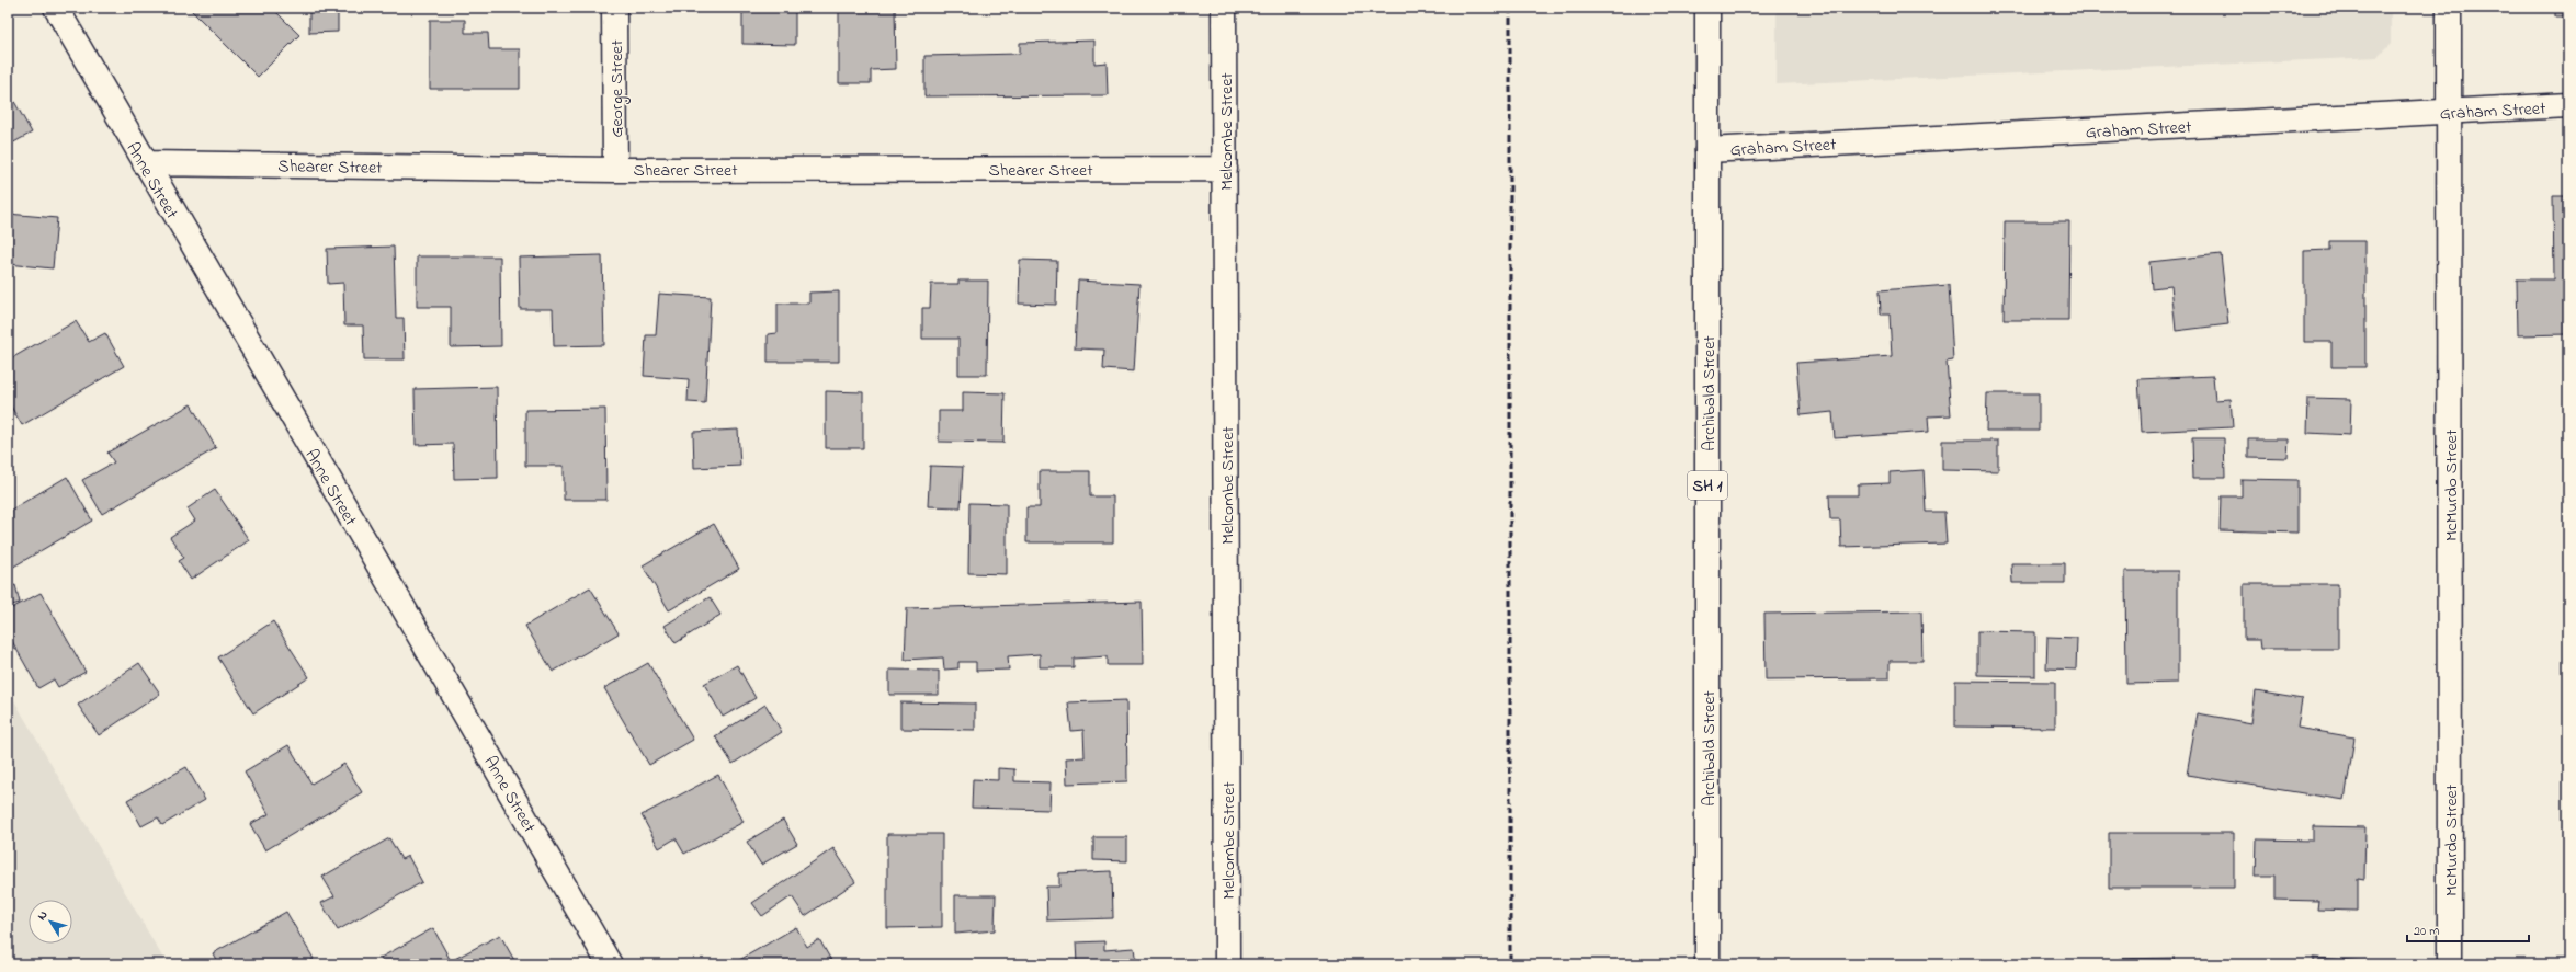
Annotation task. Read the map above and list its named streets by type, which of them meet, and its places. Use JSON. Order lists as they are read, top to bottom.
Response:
{
  "streets": {
    "main road": [
      "George Street",
      "Graham Street",
      "Melcombe Street",
      "Shearer Street",
      "Anne Street",
      "Archibald Street",
      "SH 1",
      "McMurdo Street"
    ]
  },
  "crossings": [
    ["George Street", "Shearer Street"],
    ["Graham Street", "Archibald Street"],
    ["Graham Street", "McMurdo Street"],
    ["Melcombe Street", "Shearer Street"],
    ["Shearer Street", "Anne Street"]
  ],
  "scale_bar": "20 m",
  "north": "top left"
}
